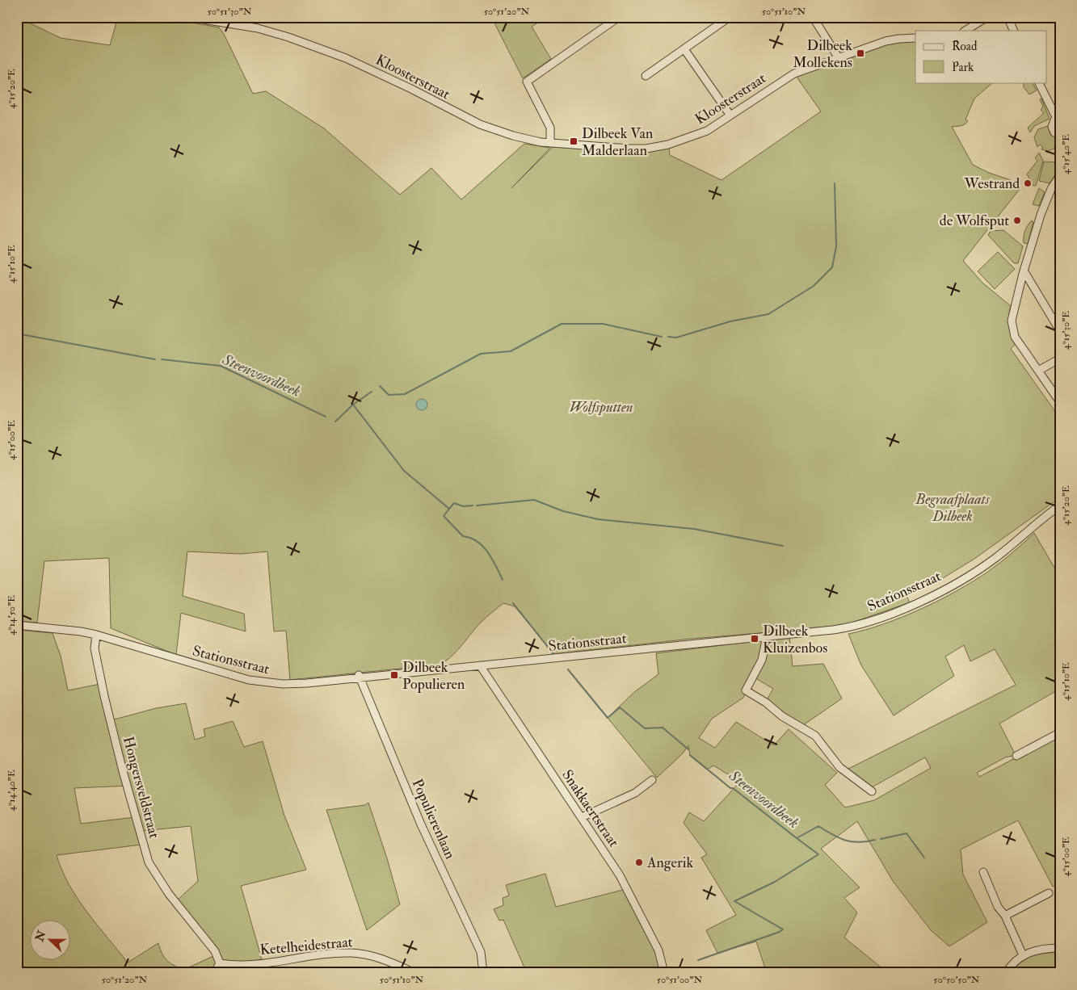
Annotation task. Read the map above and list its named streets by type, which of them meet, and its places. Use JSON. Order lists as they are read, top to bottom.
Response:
{
  "streets": {
    "street": [
      "Kloosterstraat",
      "Stationsstraat",
      "Hongersveldstraat",
      "Snakkaertstraat",
      "Populierenlaan",
      "Ketelheidestraat"
    ]
  },
  "crossings": [
    ["Stationsstraat", "Hongersveldstraat"],
    ["Stationsstraat", "Snakkaertstraat"],
    ["Stationsstraat", "Populierenlaan"],
    ["Hongersveldstraat", "Ketelheidestraat"]
  ],
  "water": ["Steenvoordbeek"],
  "parks": ["Wolfsputten", "Begraafplaats Dilbeek"],
  "places": {
    "transit": [
      "Dilbeek Mollekens",
      "Dilbeek Van Malderlaan",
      "Dilbeek Kluizenbos",
      "Dilbeek Populieren"
    ],
    "other": ["Westrand", "de Wolfsput", "Angerik"]
  },
  "legend": ["Road", "Park"],
  "north": "left",
  "coordinates": [
    "50°51'30\"N",
    "50°51'20\"N",
    "50°51'10\"N",
    "4°15'20\"E",
    "4°15'40\"E",
    "4°15'10\"E",
    "4°15'30\"E",
    "4°15'00\"E",
    "4°14'50\"E",
    "4°14'40\"E",
    "50°51'00\"N",
    "50°50'50\"N"
  ]
}
